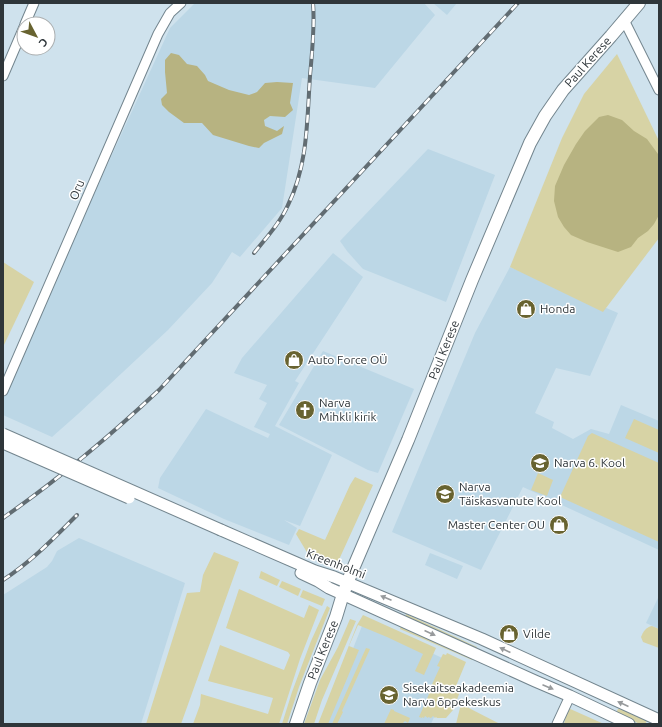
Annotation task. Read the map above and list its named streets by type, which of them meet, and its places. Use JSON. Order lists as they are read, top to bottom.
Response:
{
  "streets": {
    "highway": ["Paul Kerese"],
    "main road": ["Kreenholmi"],
    "street": ["Oru"]
  },
  "crossings": [
    ["Paul Kerese", "Kreenholmi"]
  ],
  "places": {
    "shop": [
      "Honda",
      "Auto Force OÜ",
      "Master Center OU",
      "Vilde"
    ],
    "church": ["Narva Mihkli kirik"],
    "school or university": ["Narva 6. Kool", "Narva Täiskasvanute Kool", "Sisekaitseakadeemia Narva õppekeskus"]
  },
  "north": "bottom right"
}
